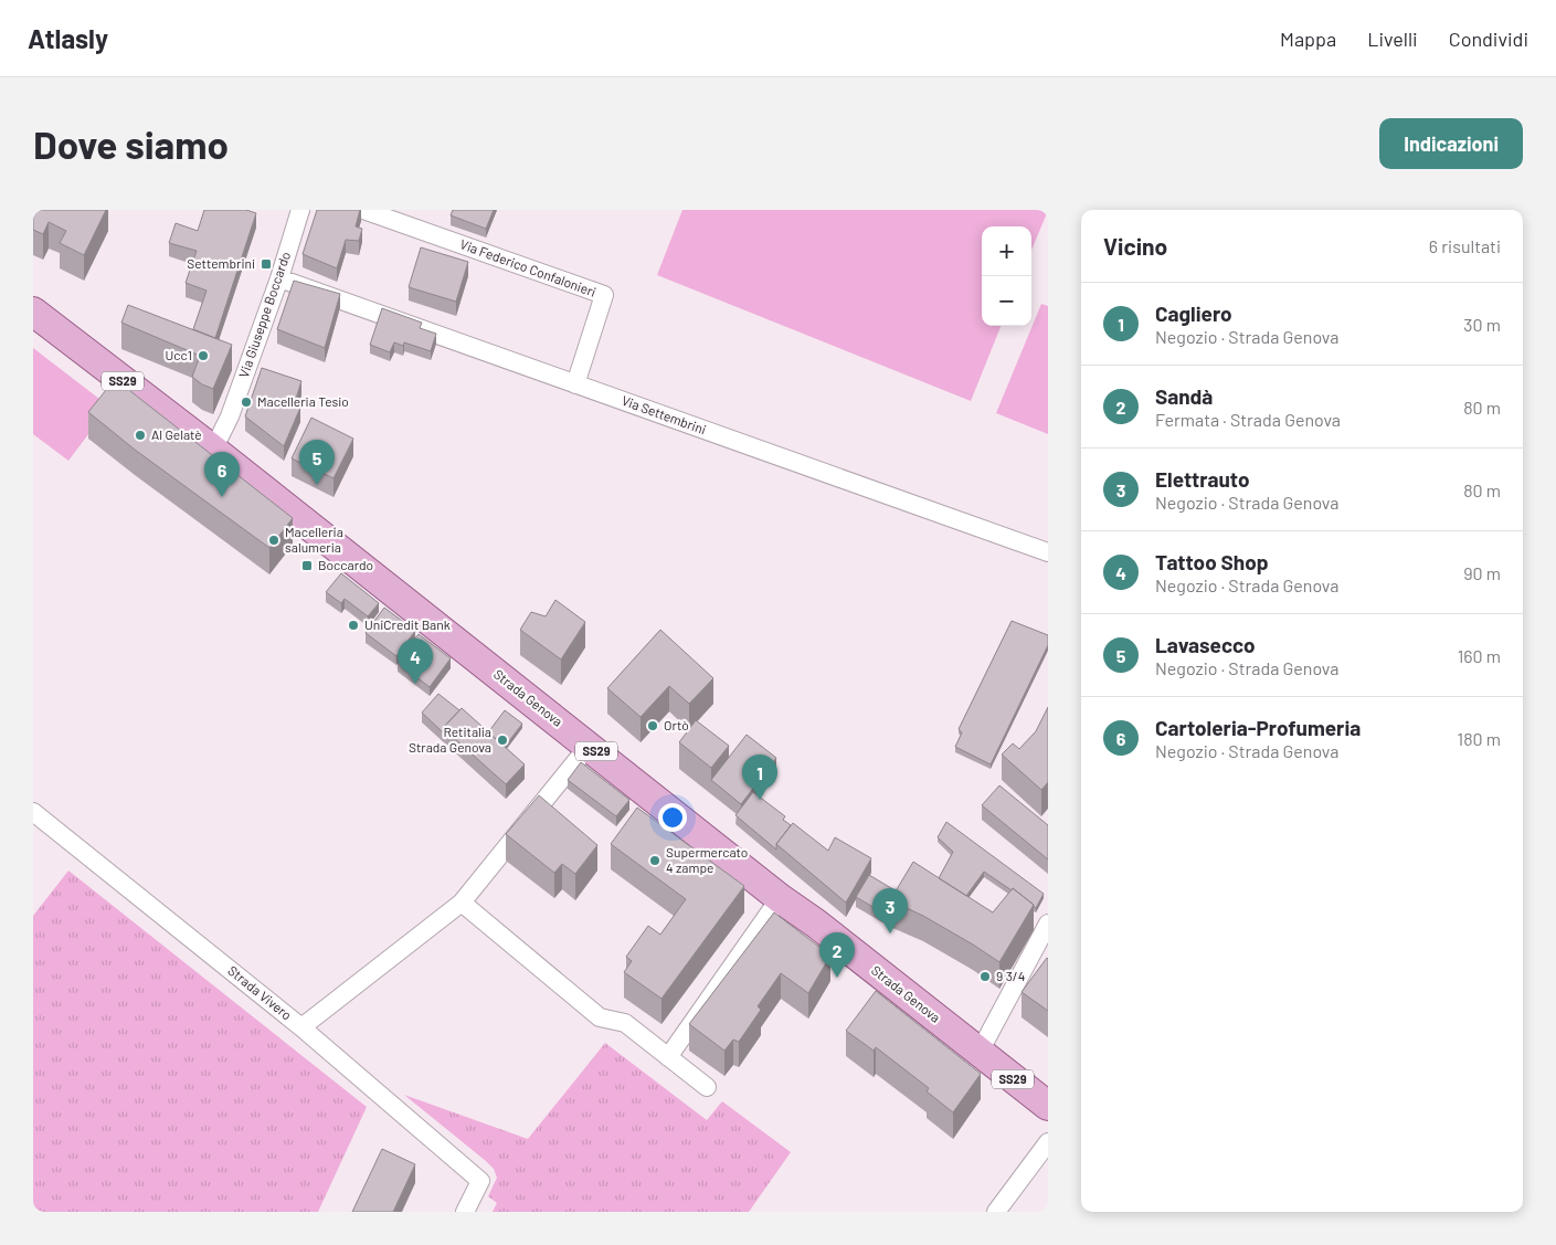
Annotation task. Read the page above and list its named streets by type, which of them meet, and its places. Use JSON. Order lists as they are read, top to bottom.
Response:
{
  "streets": {
    "main road": ["SS29", "Strada Genova"],
    "street": [
      "Via Federico Confalonieri",
      "Via Giuseppe Boccardo",
      "Via Settembrini",
      "Strada Vivero"
    ]
  },
  "crossings": [
    ["Via Federico Confalonieri", "Via Settembrini"],
    ["Via Giuseppe Boccardo", "Via Settembrini"],
    ["Via Giuseppe Boccardo", "Strada Genova"]
  ],
  "places": {
    "transit": ["Settembrini", "Boccardo"],
    "other": [
      "Ucc1",
      "Macelleria Tesio",
      "Al Gelatè",
      "Macelleria salumeria",
      "UniCredit Bank",
      "Ortò",
      "Retitalia Strada Genova",
      "Supermercato 4 zampe",
      "9 3/4"
    ]
  },
  "page": {
    "header": "Atlasly",
    "nav": ["Mappa", "Livelli", "Condividi"],
    "buttons": "Indicazioni",
    "title": "Dove siamo",
    "heading": ["Vicino", "6 risultati"],
    "map_buttons": ["+", "−"],
    "list": [
      {
        "mark": "1",
        "name": "Cagliero",
        "note": "Negozio · Strada Genova",
        "value": "30 m"
      },
      {
        "mark": "2",
        "name": "Sandà",
        "note": "Fermata · Strada Genova",
        "value": "80 m"
      },
      {
        "mark": "3",
        "name": "Elettrauto",
        "note": "Negozio · Strada Genova",
        "value": "80 m"
      },
      {
        "mark": "4",
        "name": "Tattoo Shop",
        "note": "Negozio · Strada Genova",
        "value": "90 m"
      },
      {
        "mark": "5",
        "name": "Lavasecco",
        "note": "Negozio · Strada Genova",
        "value": "160 m"
      },
      {
        "mark": "6",
        "name": "Cartoleria-Profumeria",
        "note": "Negozio · Strada Genova",
        "value": "180 m"
      }
    ],
    "pins": [
      "5",
      "6",
      "4",
      "1",
      "3",
      "2"
    ]
  }
}
